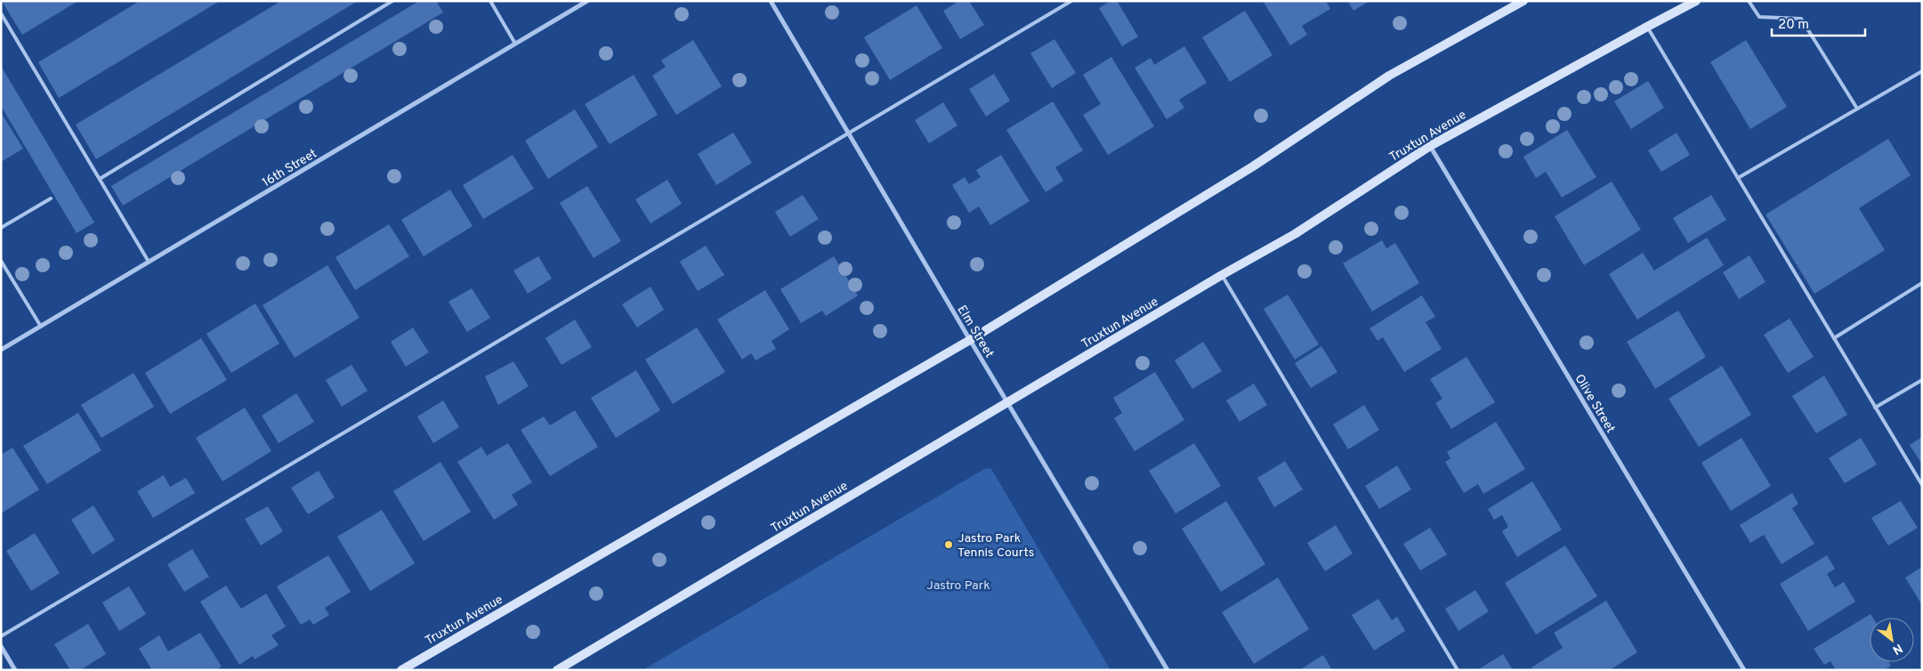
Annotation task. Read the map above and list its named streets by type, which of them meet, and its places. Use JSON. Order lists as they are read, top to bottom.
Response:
{
  "streets": {
    "main road": ["Truxtun Avenue"],
    "street": ["16th Street", "Elm Street", "Olive Street"]
  },
  "crossings": [
    ["Truxtun Avenue", "Elm Street"],
    ["Truxtun Avenue", "Olive Street"]
  ],
  "parks": ["Jastro Park"],
  "places": ["Jastro Park Tennis Courts"],
  "scale_bar": "20 m",
  "north": "bottom right"
}
